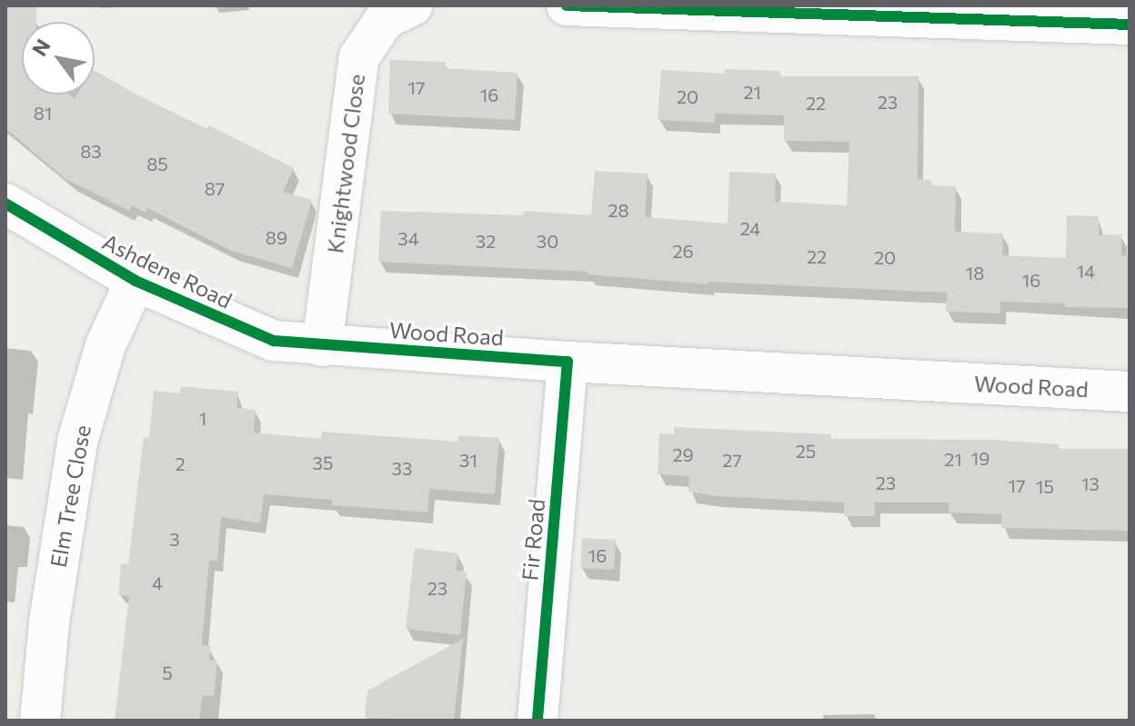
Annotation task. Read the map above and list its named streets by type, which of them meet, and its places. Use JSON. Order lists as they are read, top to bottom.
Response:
{
  "streets": {
    "street": [
      "Knightwood Close",
      "Ashdene Road",
      "Wood Road",
      "Elm Tree Close",
      "Fir Road"
    ]
  },
  "crossings": [
    ["Knightwood Close", "Ashdene Road"],
    ["Knightwood Close", "Wood Road"],
    ["Ashdene Road", "Wood Road"],
    ["Ashdene Road", "Elm Tree Close"],
    ["Wood Road", "Fir Road"]
  ],
  "house_numbers": [
    "17",
    "21",
    "16",
    "20",
    "23",
    "22",
    "81",
    "83",
    "85",
    "87",
    "28",
    "24",
    "89",
    "34",
    "32",
    "30",
    "26",
    "22",
    "20",
    "14",
    "18",
    "16",
    "1",
    "25",
    "29",
    "19",
    "21",
    "31",
    "27",
    "35",
    "2",
    "33",
    "23",
    "13",
    "17",
    "15",
    "3",
    "16",
    "4",
    "23",
    "5"
  ],
  "north": "top left"
}
